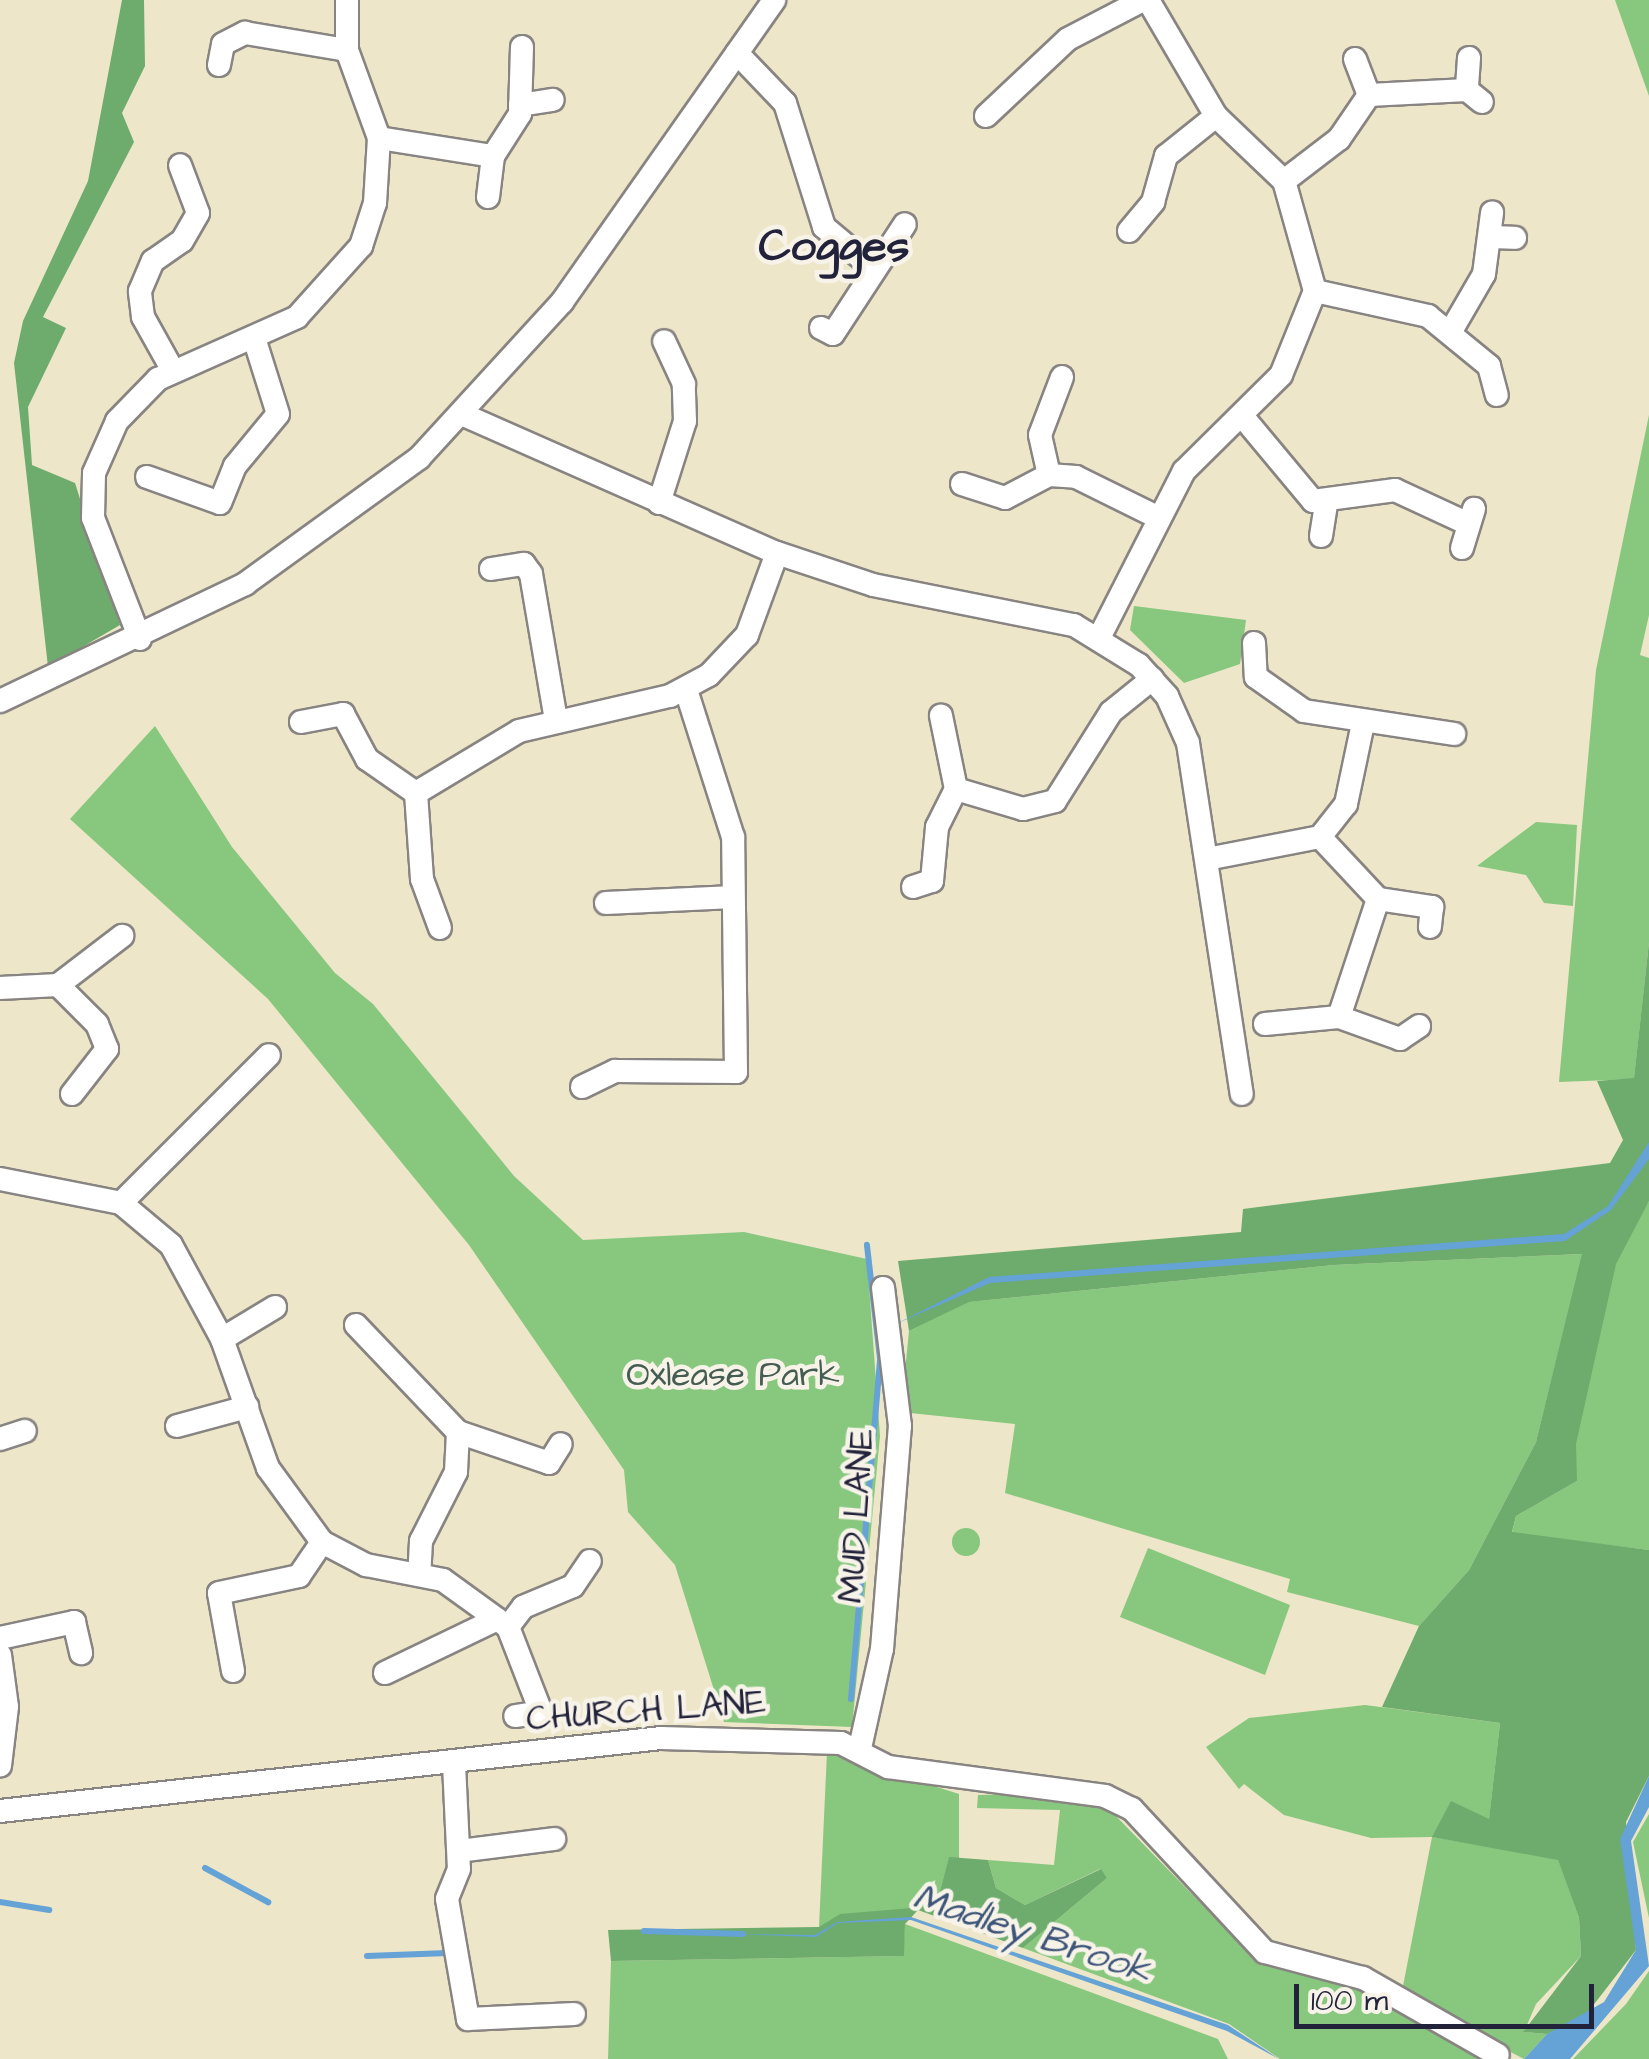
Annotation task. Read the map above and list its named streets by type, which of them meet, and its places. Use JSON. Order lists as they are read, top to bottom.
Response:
{
  "streets": {
    "street": ["MUD LANE", "CHURCH LANE"]
  },
  "crossings": [
    ["MUD LANE", "CHURCH LANE"]
  ],
  "districts": ["Cogges"],
  "water": ["Madley Brook"],
  "parks": ["Oxlease Park"],
  "scale_bar": "100 m"
}
